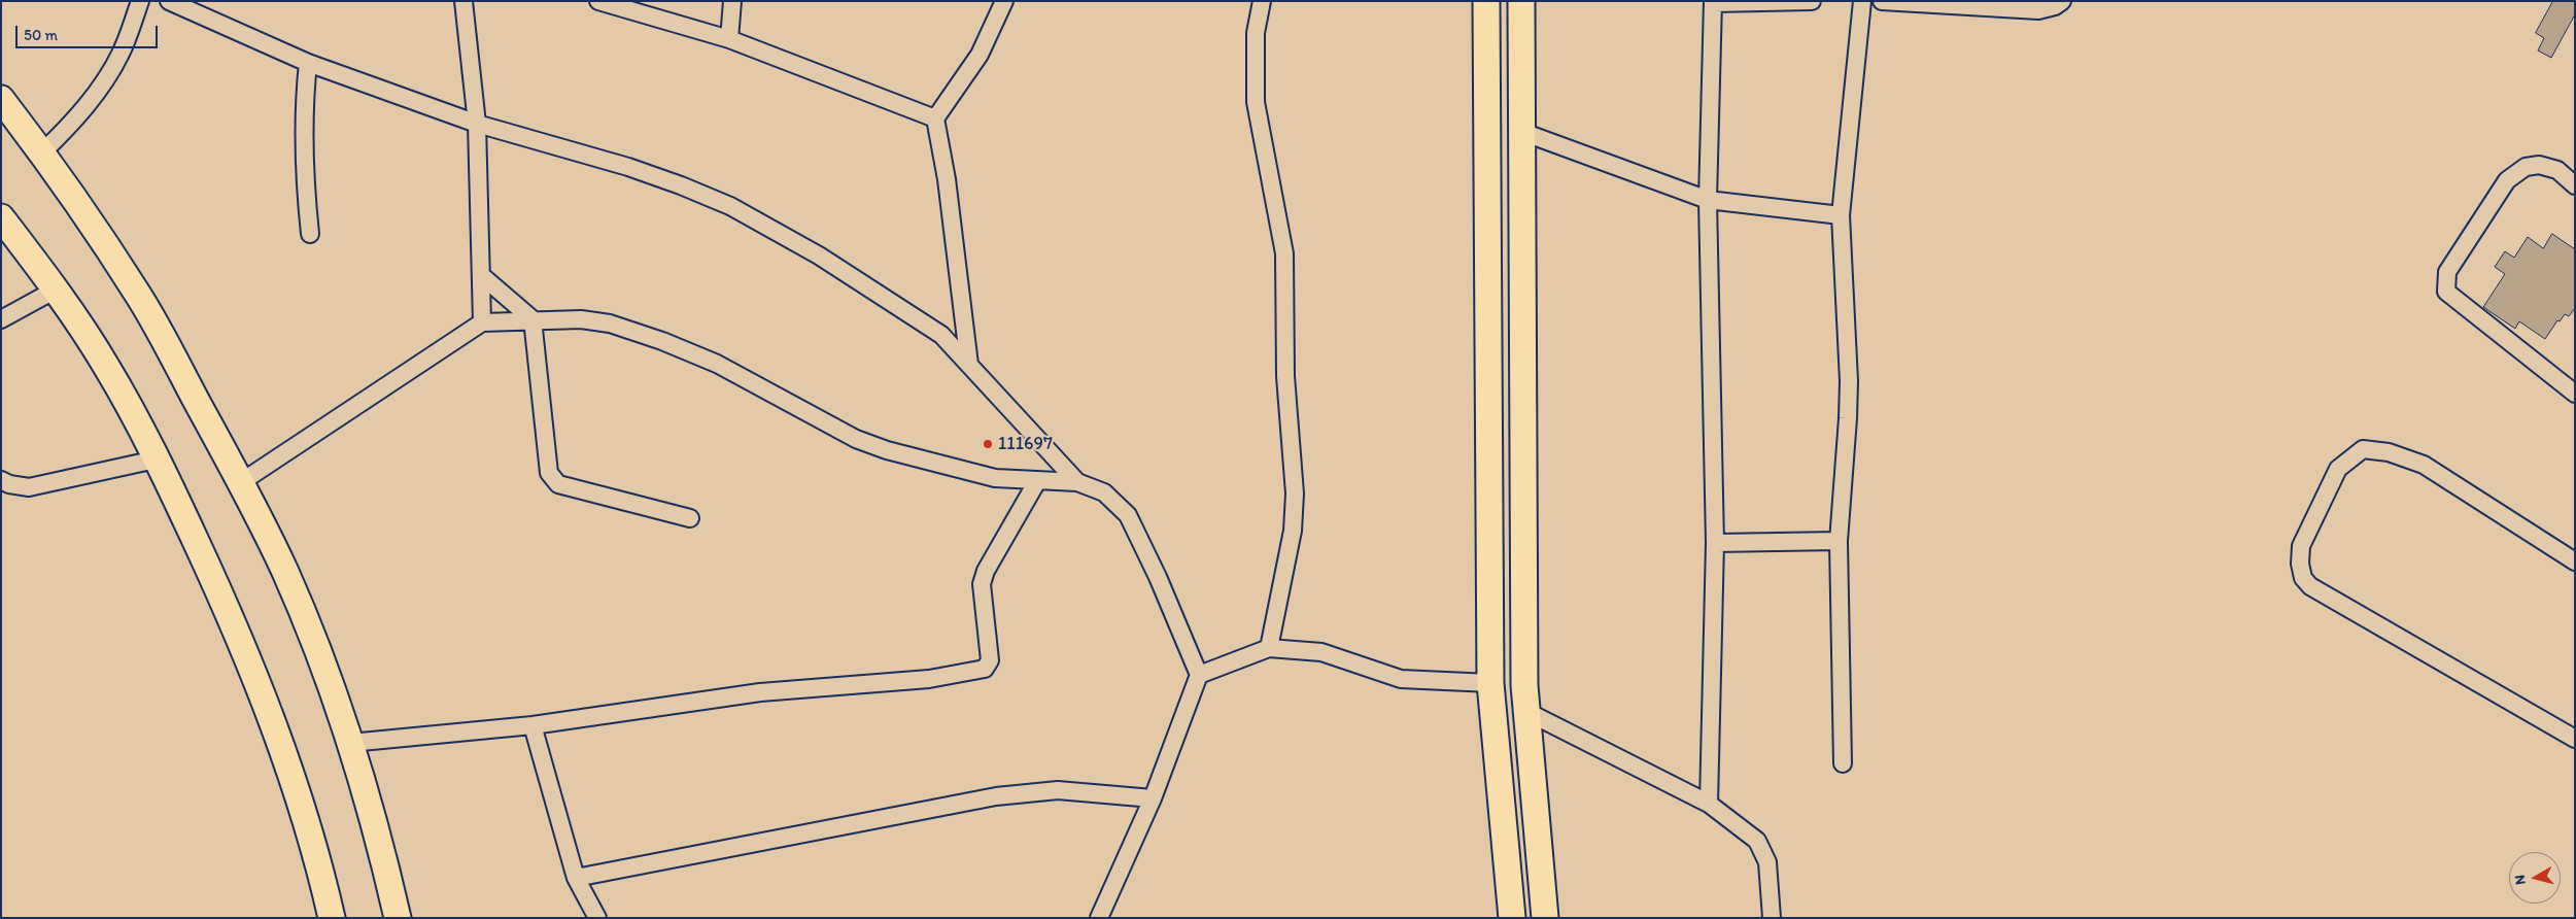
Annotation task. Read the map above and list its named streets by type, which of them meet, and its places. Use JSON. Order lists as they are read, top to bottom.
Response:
{
  "places": ["111697"],
  "scale_bar": "50 m",
  "north": "left"
}
